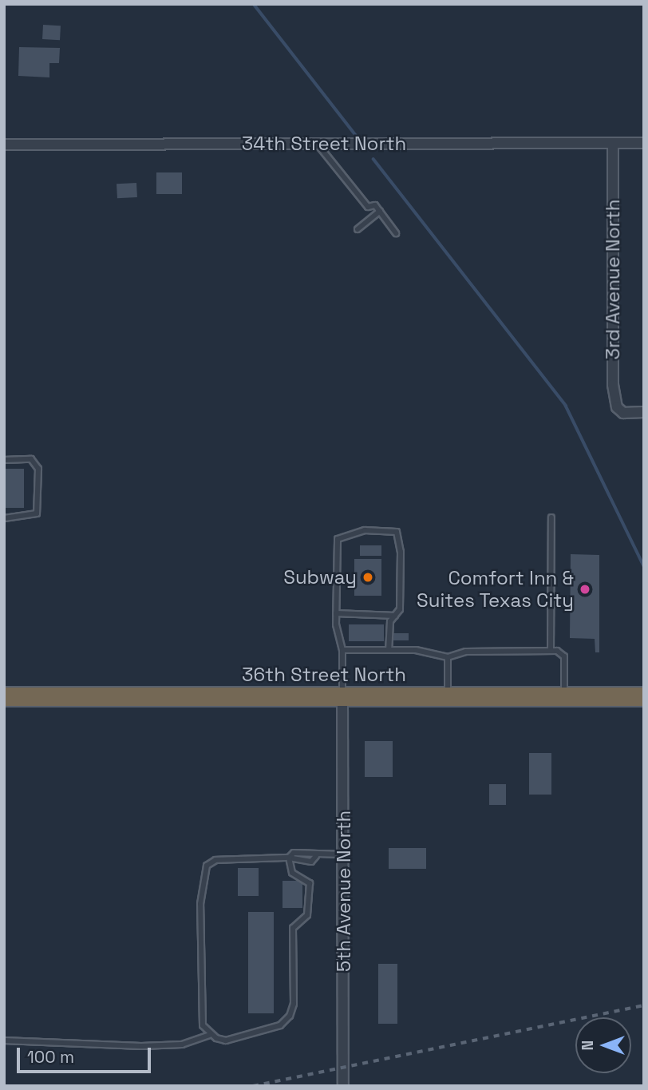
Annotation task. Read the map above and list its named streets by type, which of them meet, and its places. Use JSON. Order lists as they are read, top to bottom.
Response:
{
  "streets": {
    "highway": ["36th Street North"],
    "street": ["34th Street North", "3rd Avenue North", "5th Avenue North"]
  },
  "crossings": [
    ["34th Street North", "3rd Avenue North"],
    ["36th Street North", "5th Avenue North"]
  ],
  "places": ["Subway", "Comfort Inn & Suites Texas City"],
  "scale_bar": "100 m",
  "north": "left"
}
